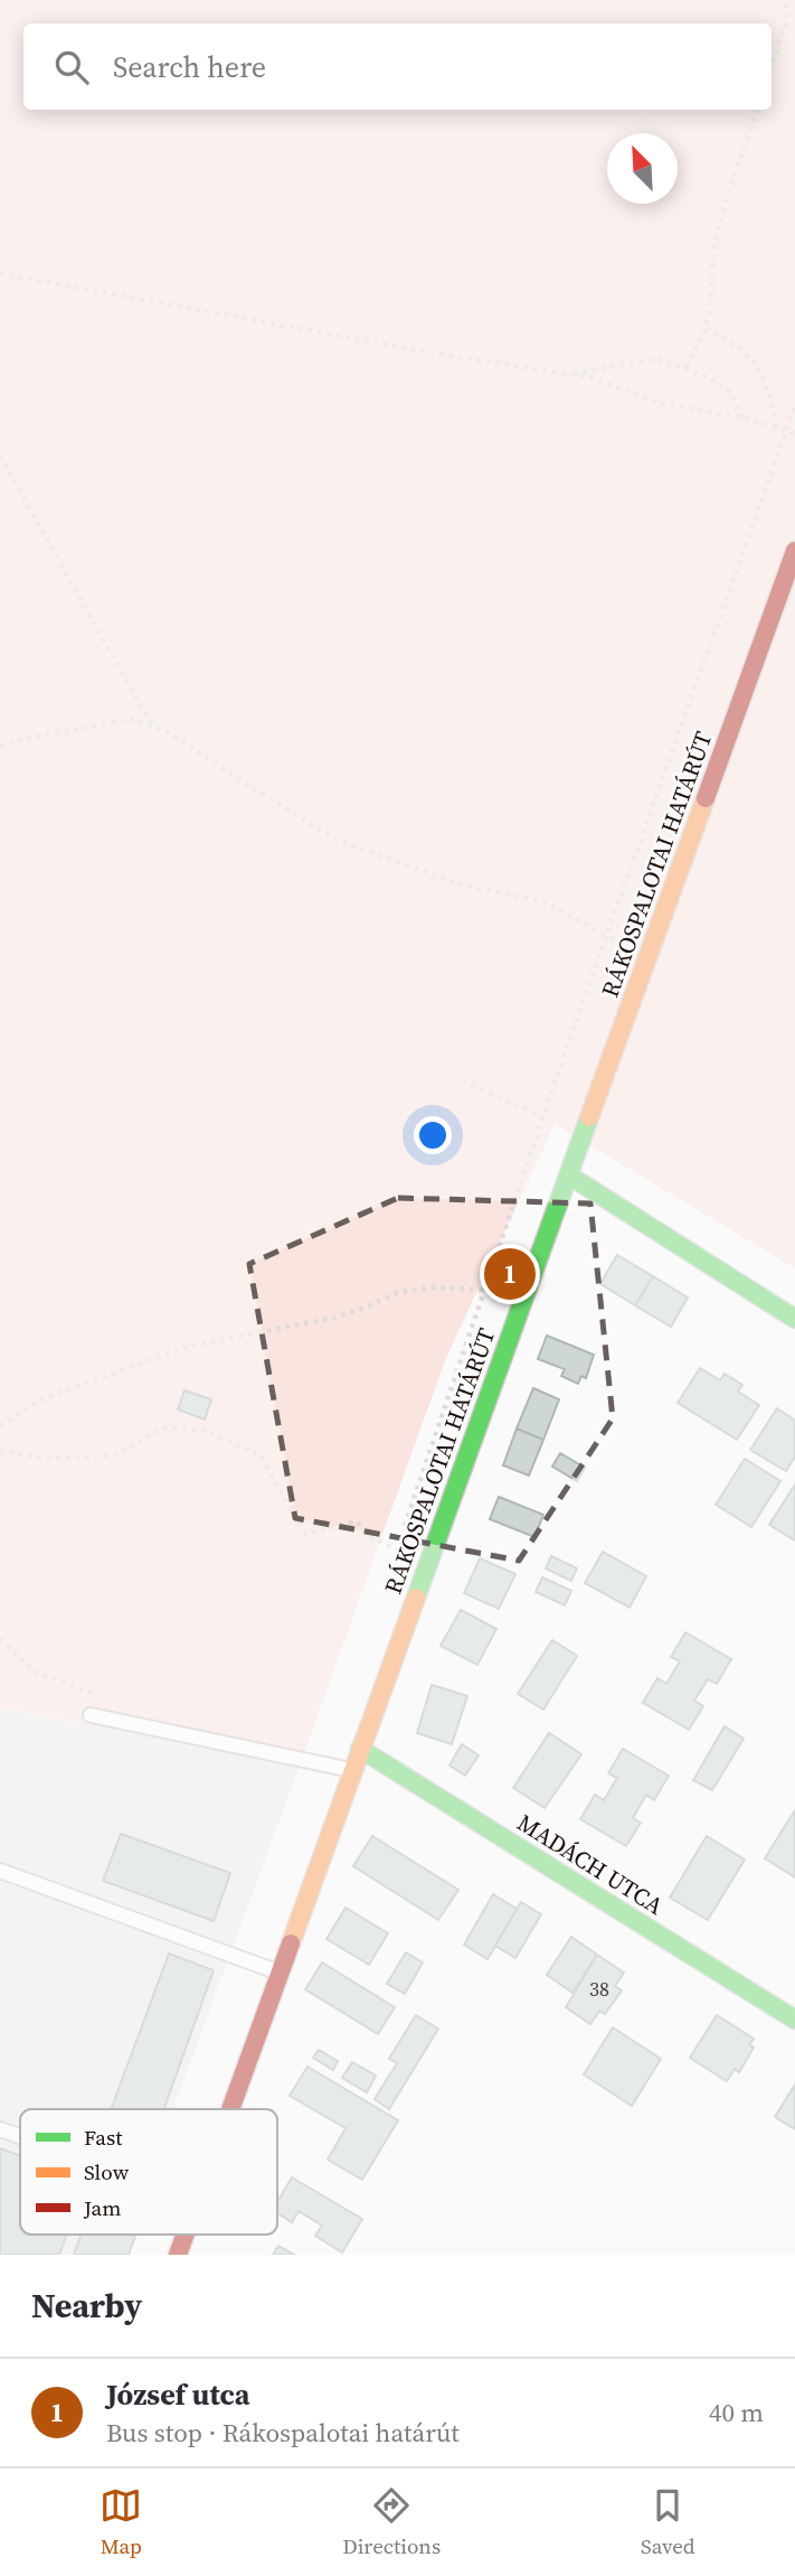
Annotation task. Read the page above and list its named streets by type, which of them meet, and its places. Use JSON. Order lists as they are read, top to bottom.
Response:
{
  "streets": {
    "street": ["RÁKOSPALOTAI HATÁRÚT", "MADÁCH UTCA"]
  },
  "crossings": [
    ["RÁKOSPALOTAI HATÁRÚT", "MADÁCH UTCA"]
  ],
  "house_numbers": ["38"],
  "legend": ["Fast", "Slow", "Jam"],
  "north": "top left",
  "page": {
    "search": "Search here",
    "pins": "1",
    "heading": "Nearby",
    "list": [
      {
        "mark": "1",
        "name": "József utca",
        "note": "Bus stop · Rákospalotai határút",
        "value": "40 m"
      }
    ],
    "nav": ["Map", "Directions", "Saved"]
  }
}
